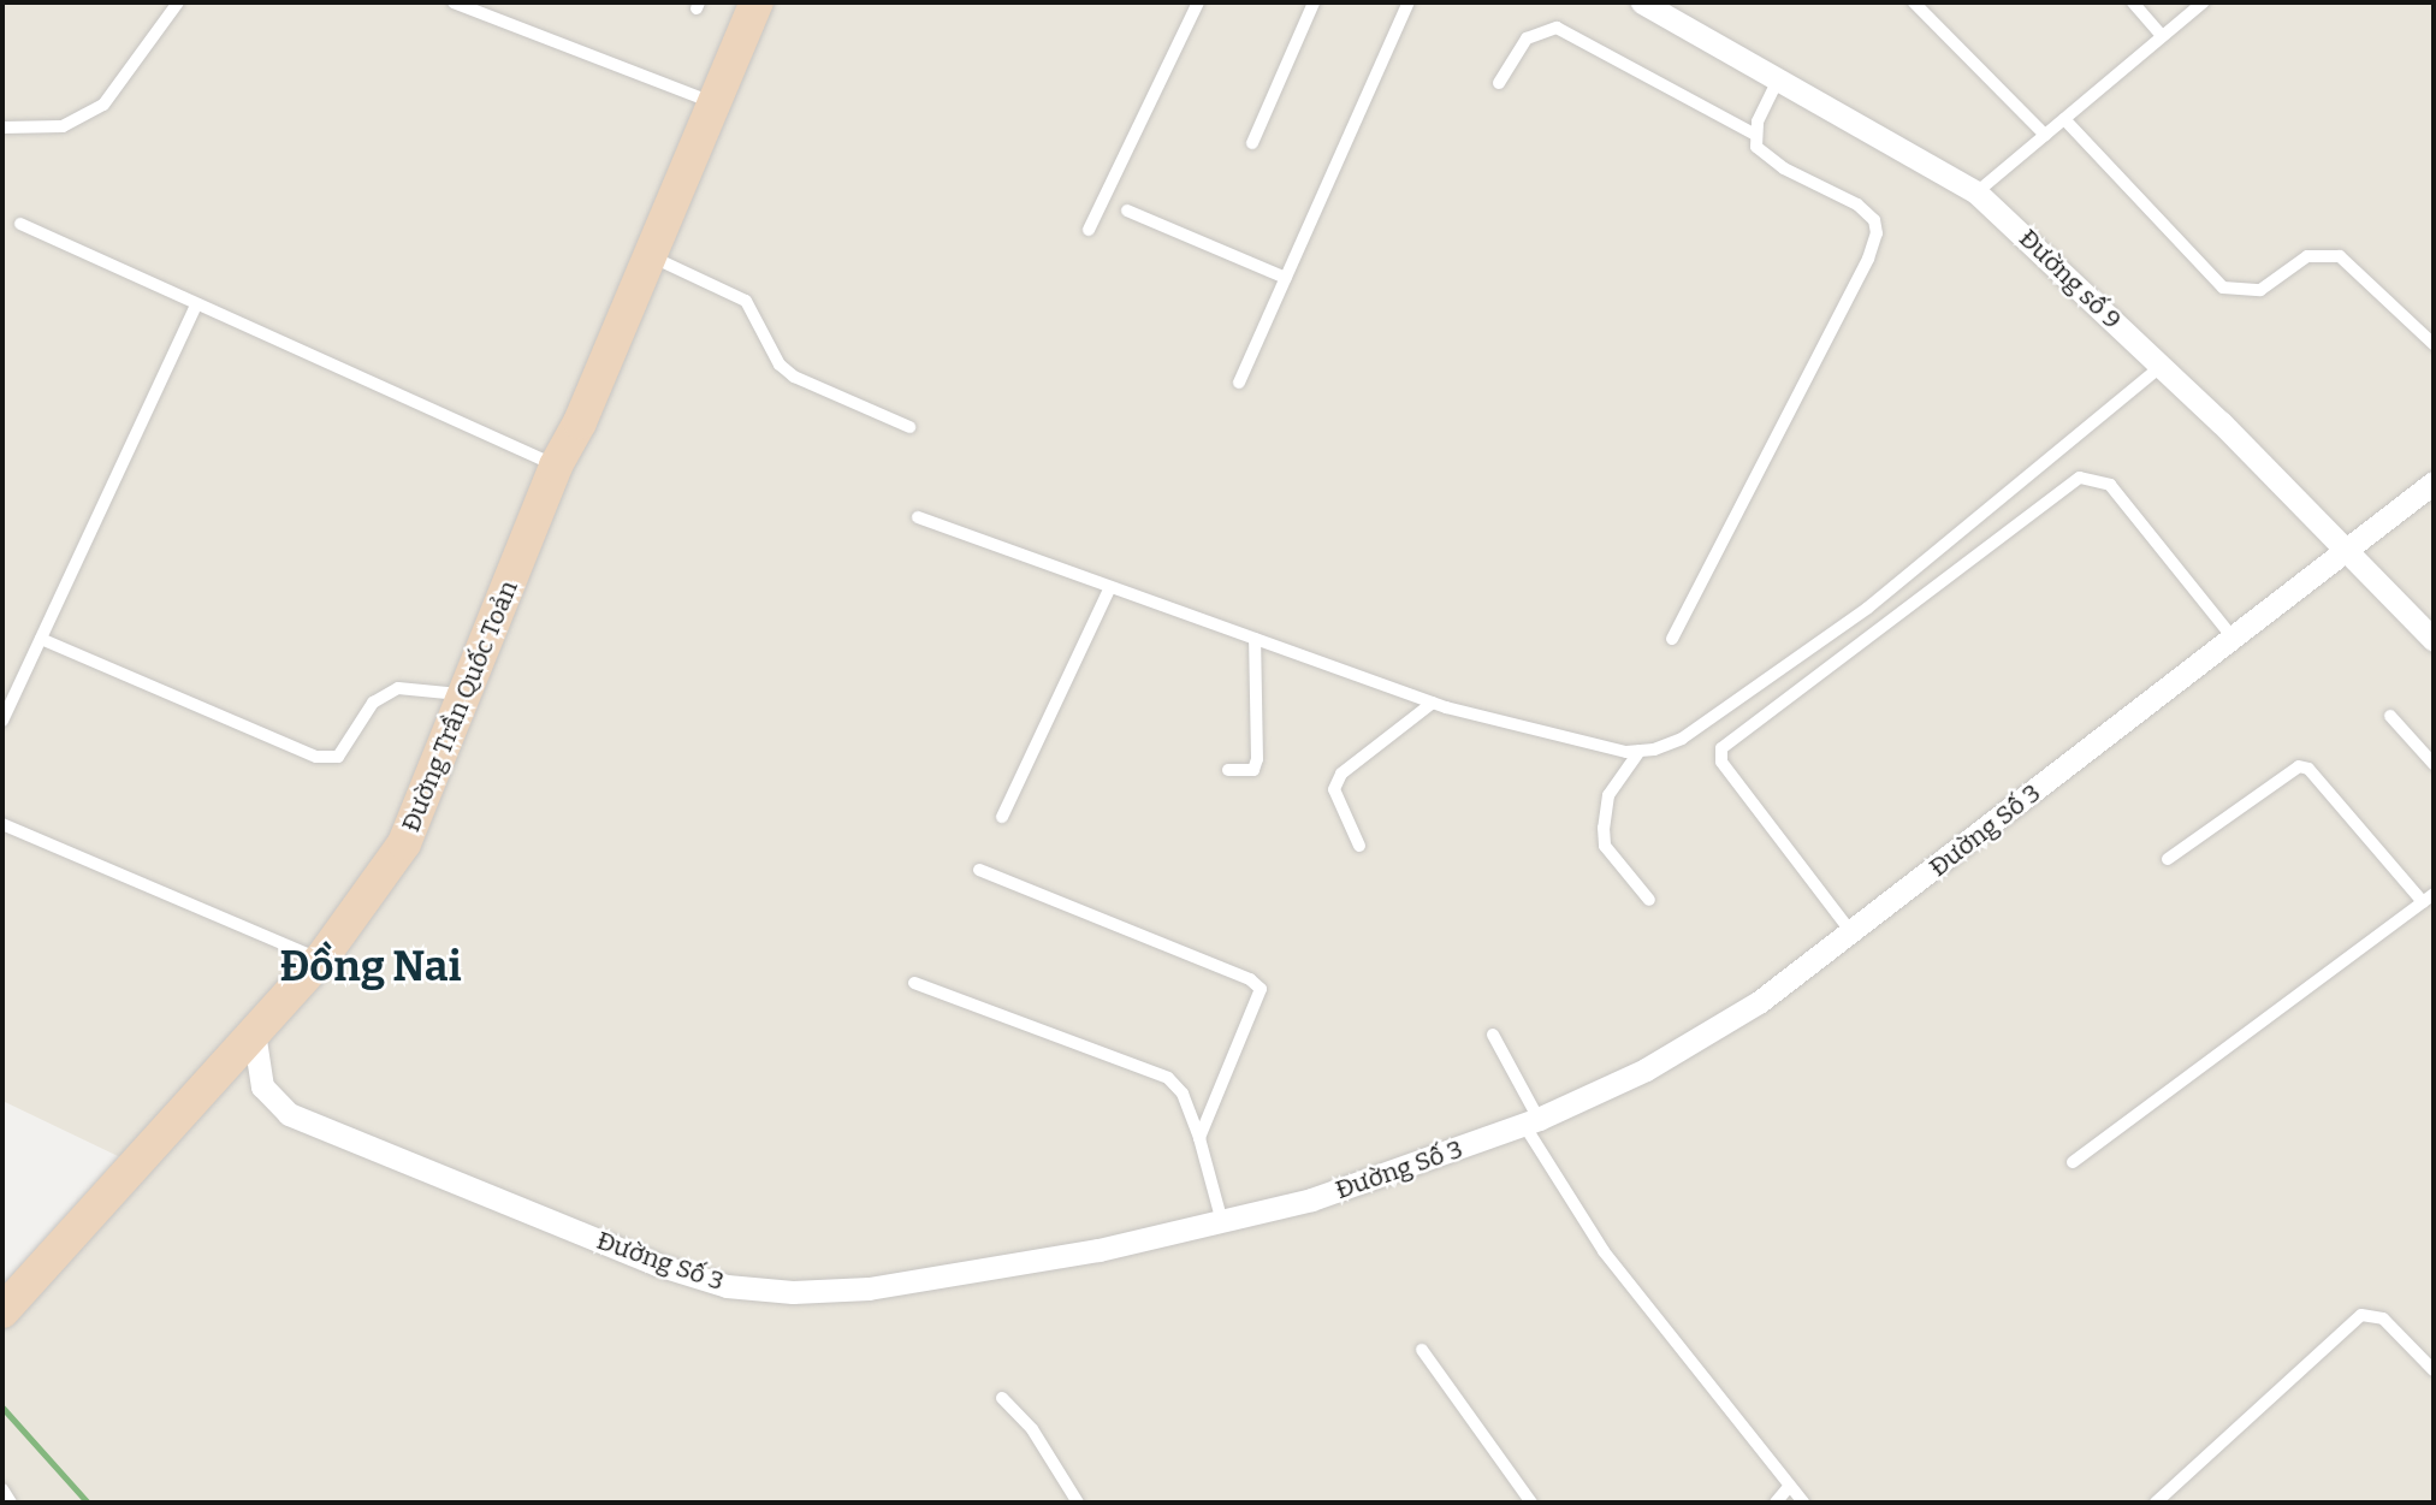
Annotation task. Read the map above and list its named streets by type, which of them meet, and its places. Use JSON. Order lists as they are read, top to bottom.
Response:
{
  "streets": {
    "main road": ["Đường Trần Quốc Toản"],
    "street": ["Đường số 9", "Đường Số 3"]
  },
  "crossings": [
    ["Đường số 9", "Đường Số 3"],
    ["Đường Trần Quốc Toản", "Đường Số 3"]
  ],
  "districts": ["Đồng Nai"]
}
